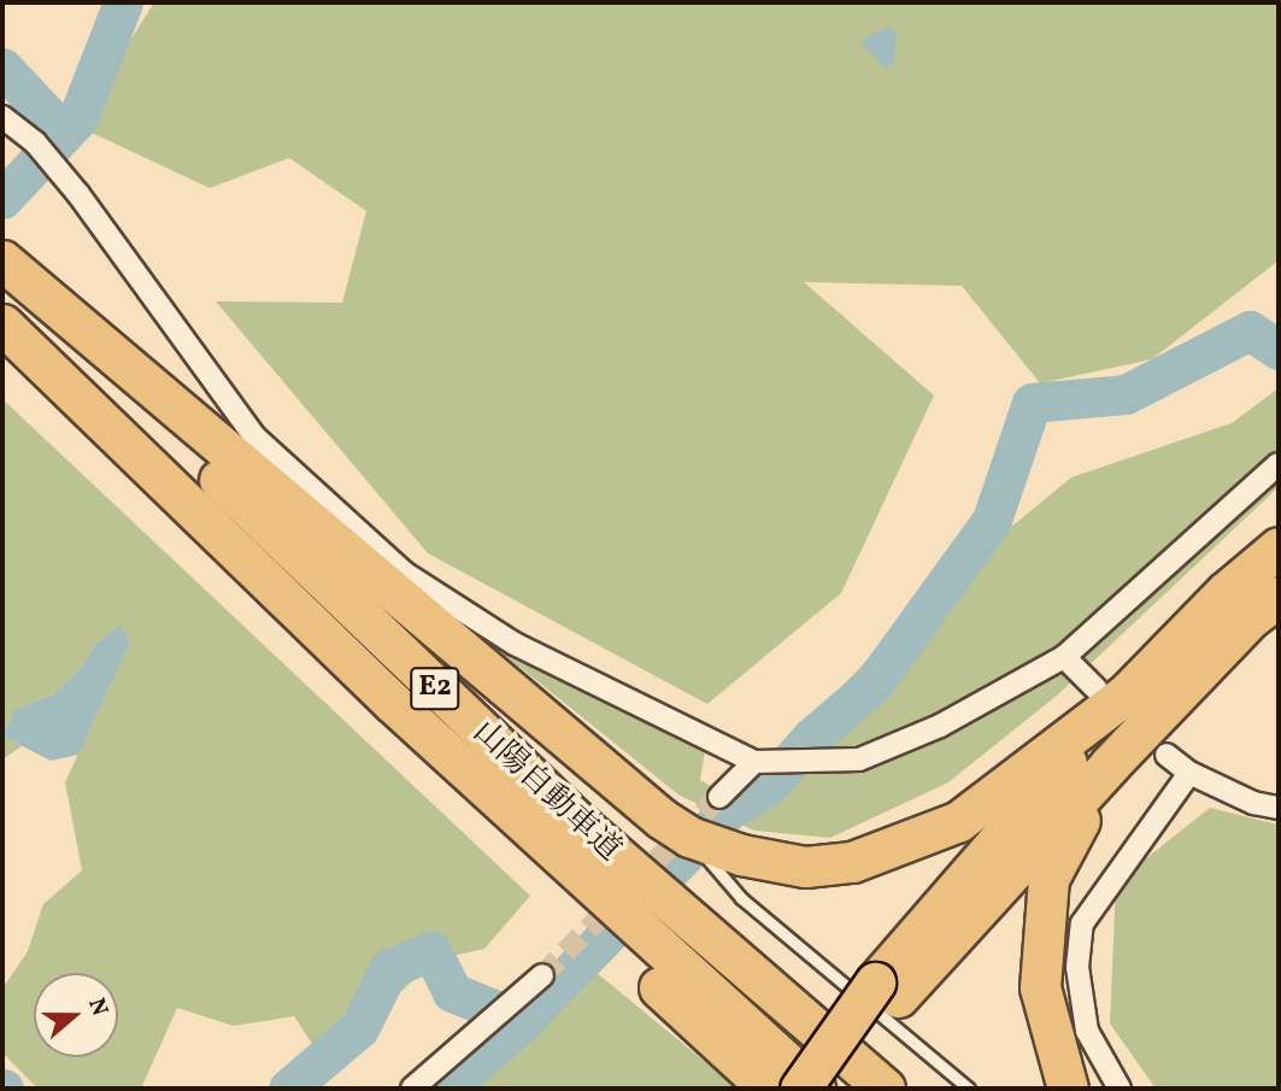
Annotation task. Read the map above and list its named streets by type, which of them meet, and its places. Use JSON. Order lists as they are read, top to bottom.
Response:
{
  "streets": {
    "highway": ["E2", "山陽自動車道"]
  },
  "north": "right"
}
